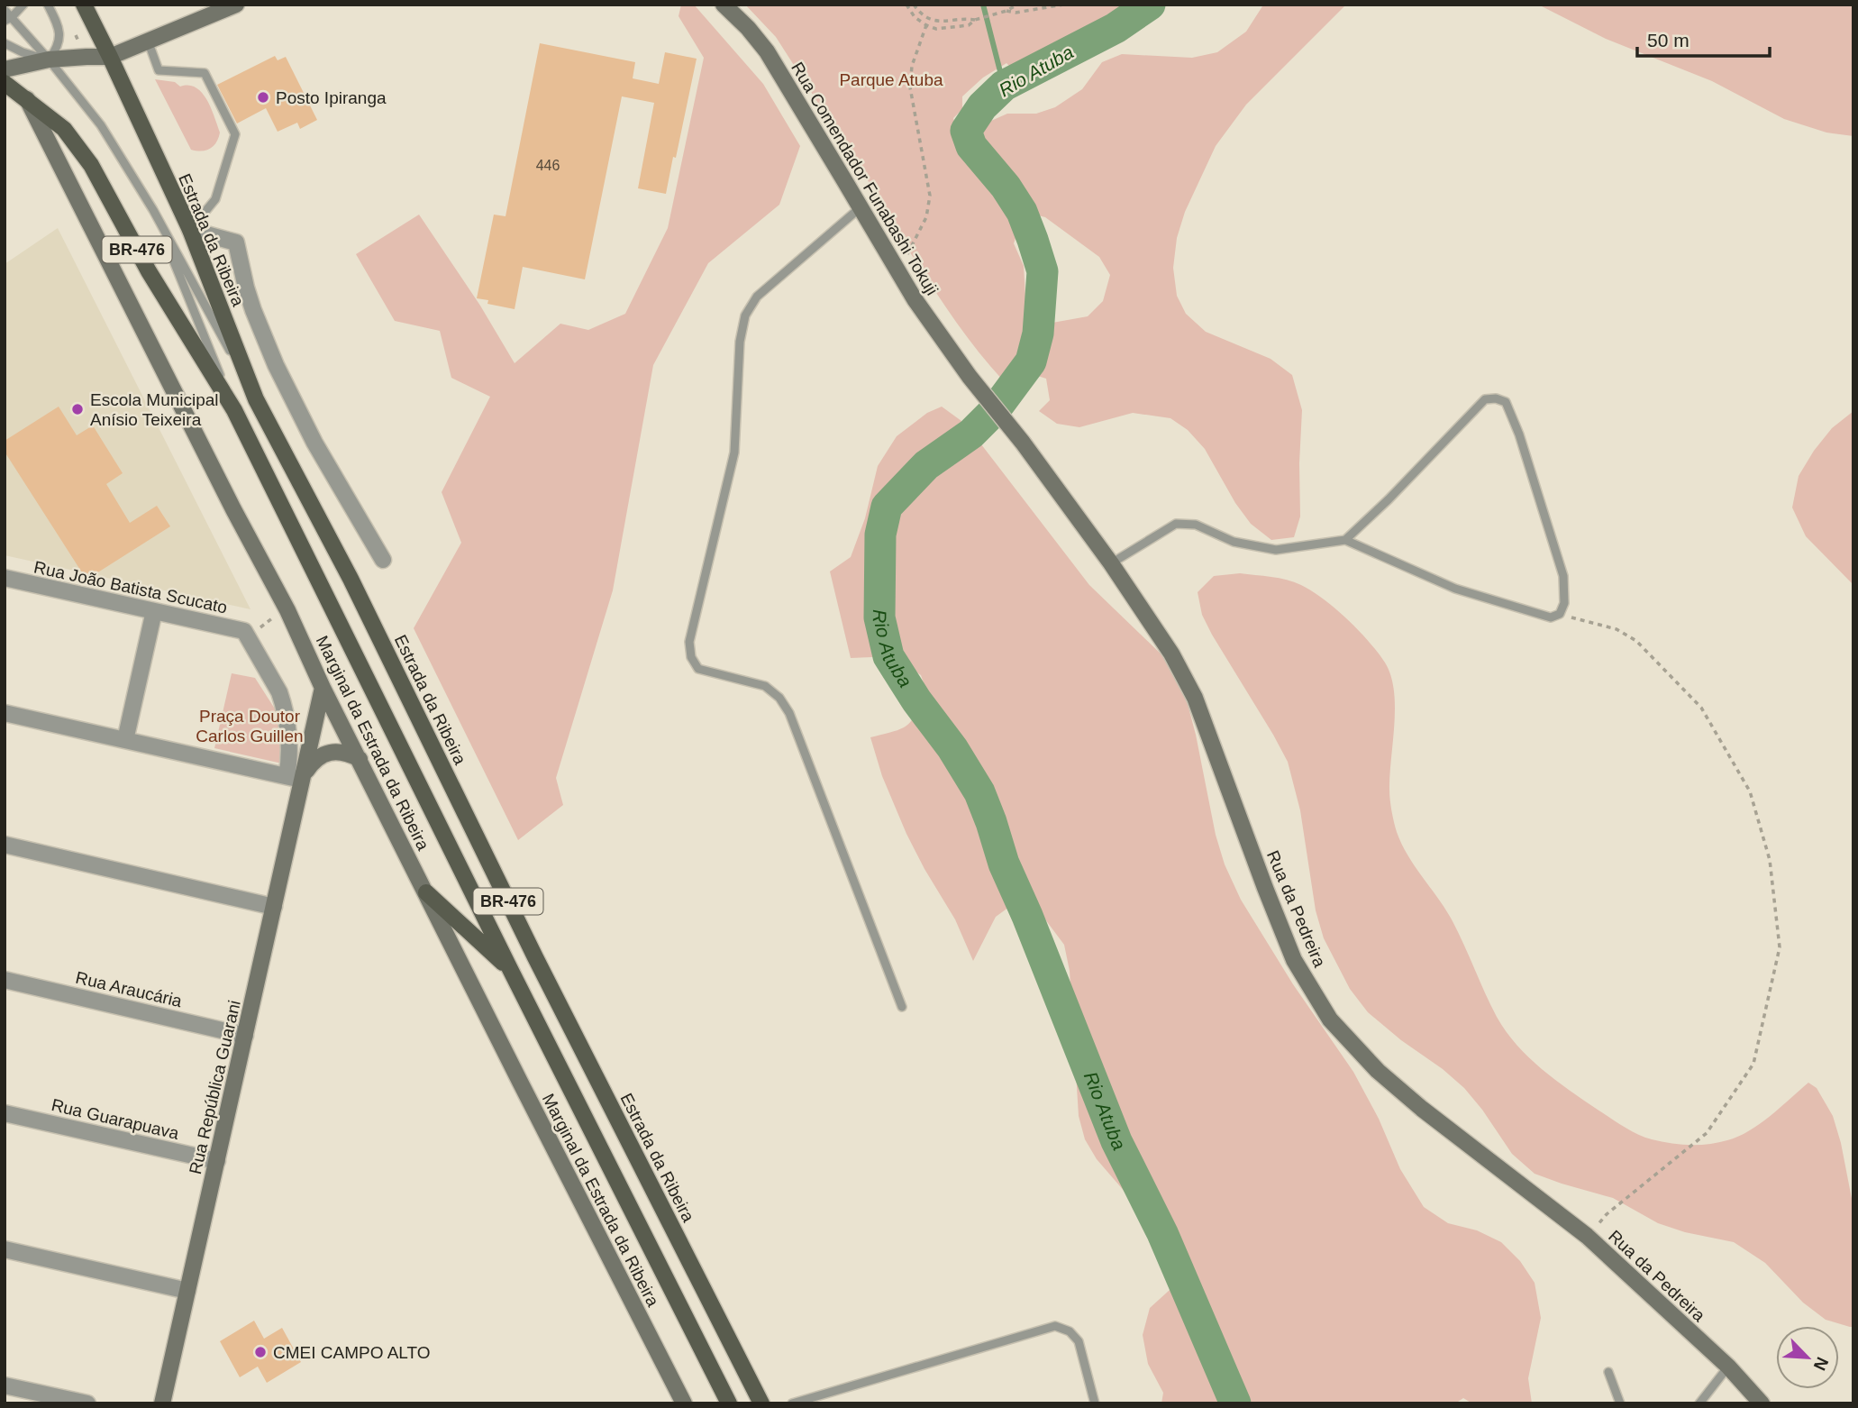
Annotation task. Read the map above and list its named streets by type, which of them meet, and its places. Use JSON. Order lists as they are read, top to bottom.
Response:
{
  "streets": {
    "main road": [
      "Rua Comendador Funabashi Tokuji",
      "Estrada da Ribeira",
      "BR-476",
      "Marginal da Estrada da Ribeira",
      "Rua da Pedreira",
      "Rua República Guarani"
    ],
    "street": ["Rua João Batista Scucato", "Rua Araucária", "Rua Guarapuava"]
  },
  "crossings": [
    ["Rua Comendador Funabashi Tokuji", "Rua da Pedreira"],
    ["BR-476", "Marginal da Estrada da Ribeira"],
    ["Marginal da Estrada da Ribeira", "Rua República Guarani"],
    ["Rua Araucária", "Rua República Guarani"],
    ["Rua República Guarani", "Rua Guarapuava"]
  ],
  "water": ["Rio Atuba"],
  "parks": ["Parque Atuba", "Praça Doutor Carlos Guillen"],
  "places": ["Posto Ipiranga", "Escola Municipal Anísio Teixeira", "CMEI CAMPO ALTO"],
  "house_numbers": ["446"],
  "scale_bar": "50 m",
  "north": "bottom right"
}
